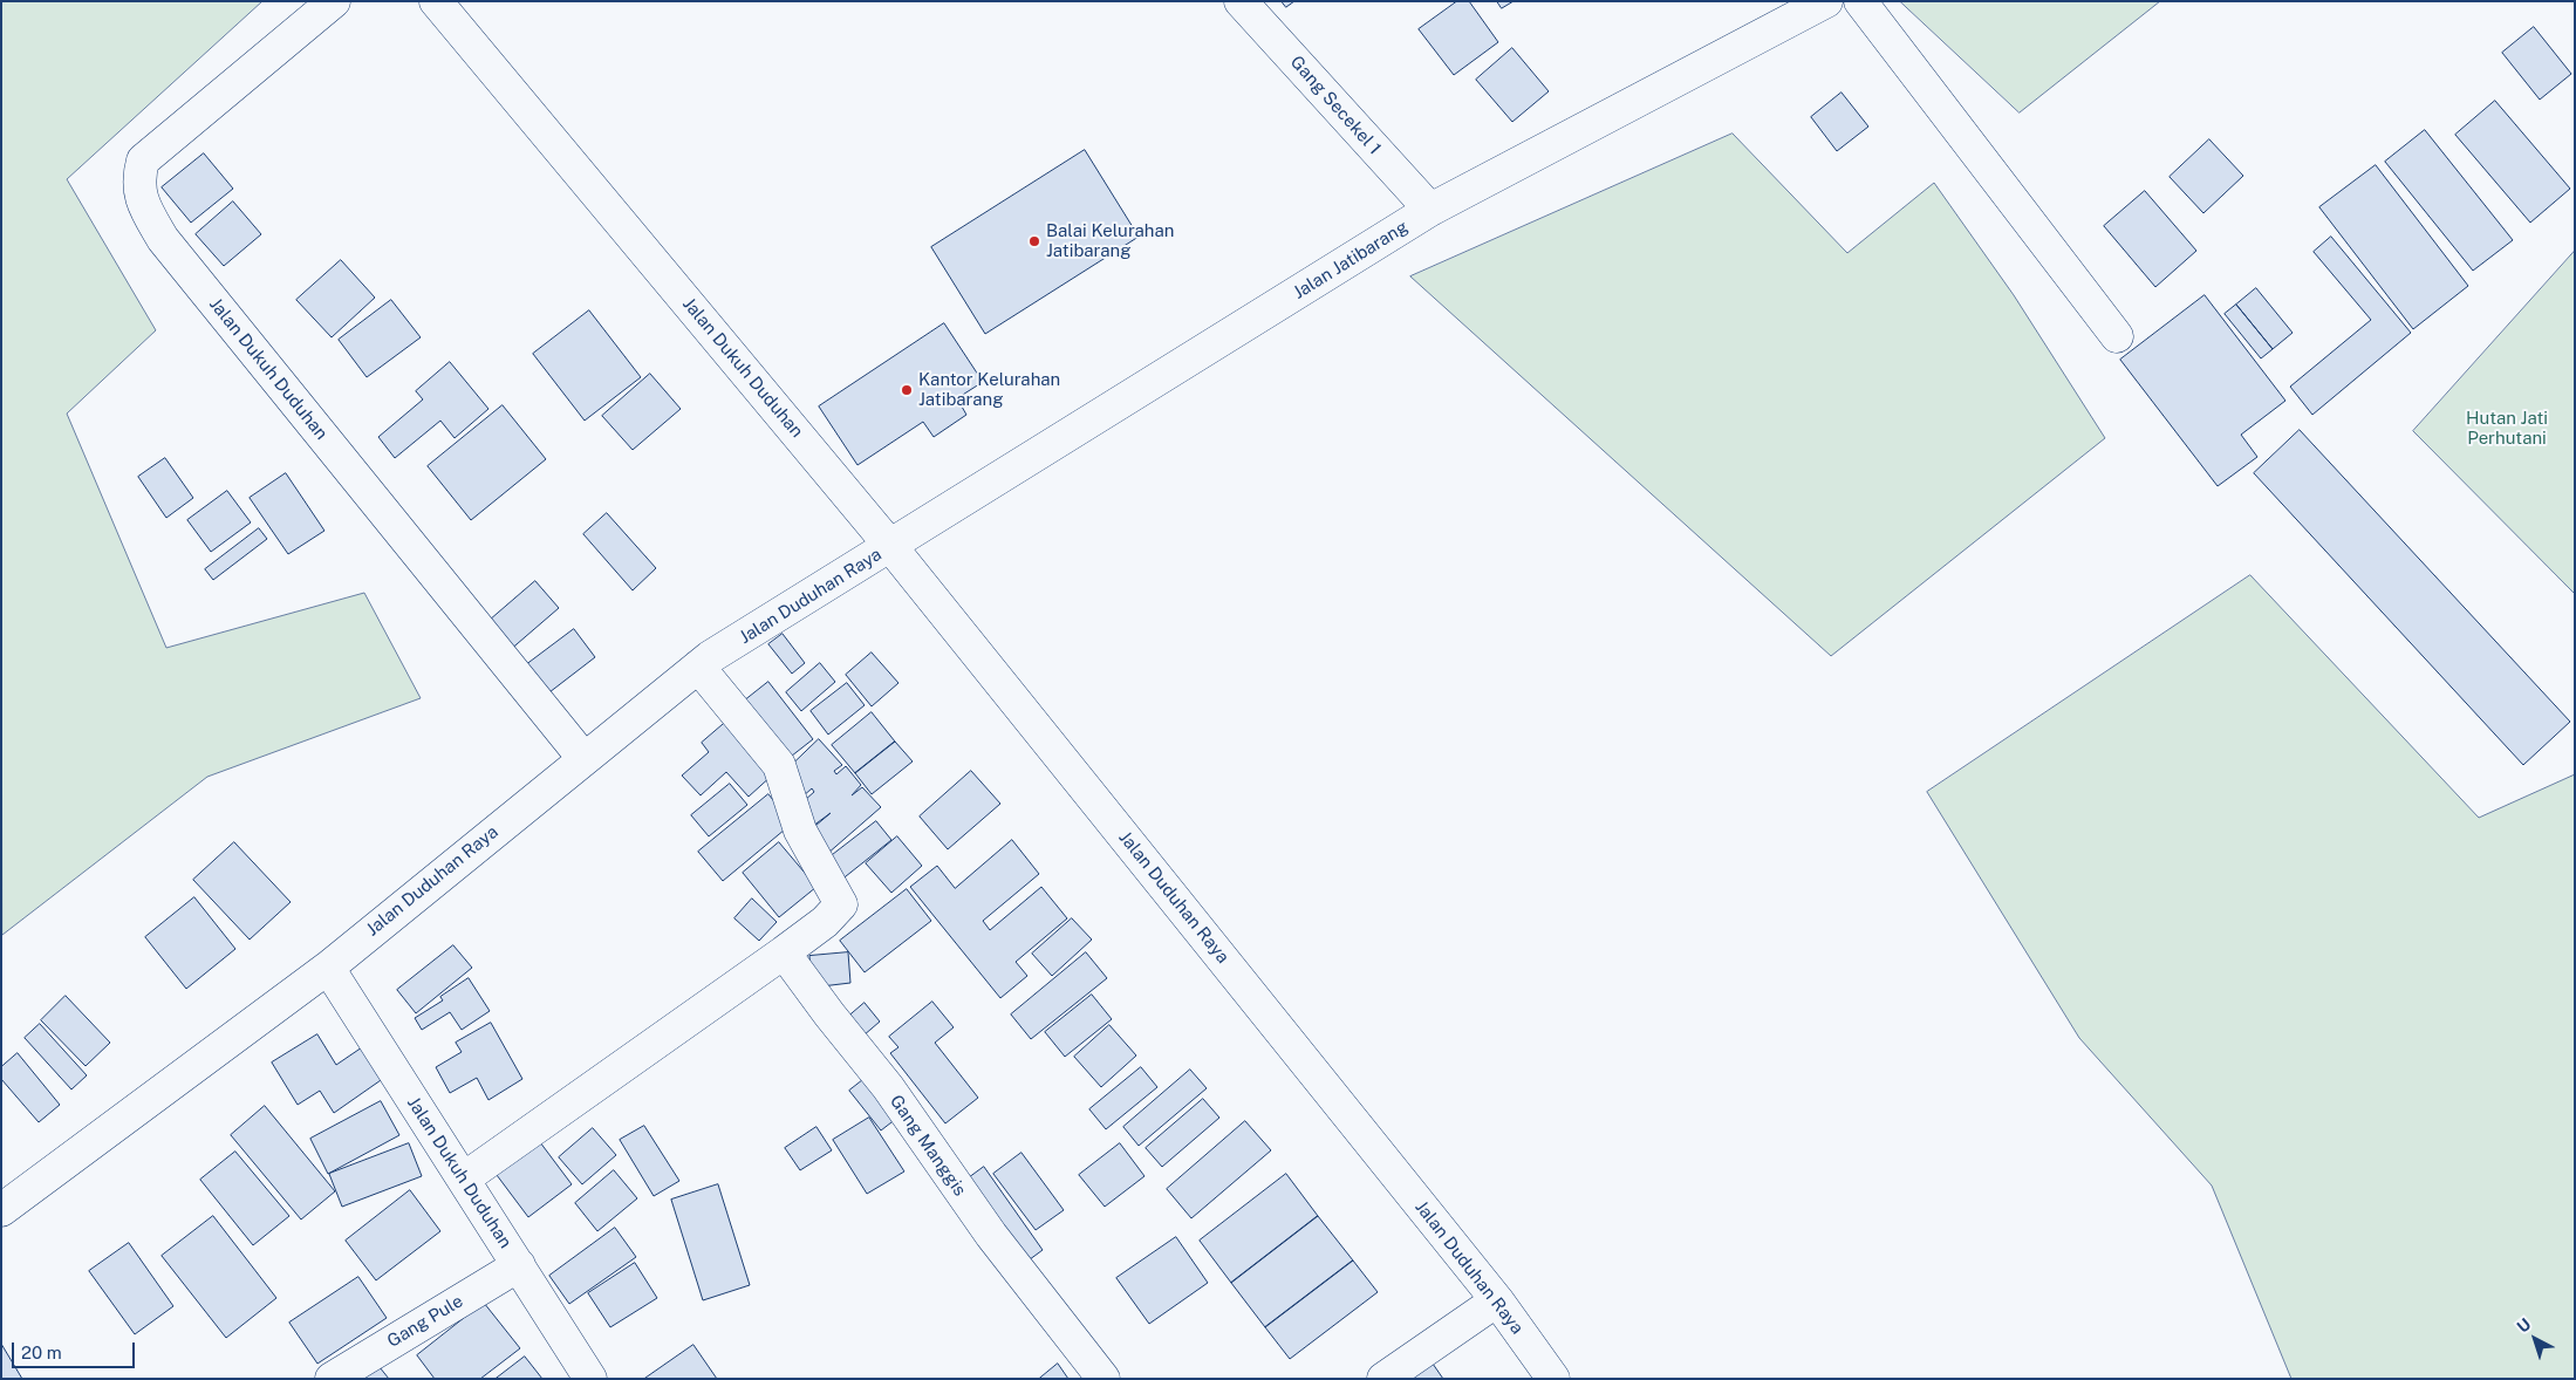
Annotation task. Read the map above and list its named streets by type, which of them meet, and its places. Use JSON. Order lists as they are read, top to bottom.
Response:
{
  "streets": {
    "street": [
      "Gang Secekel 1",
      "Jalan Jatibarang",
      "Jalan Dukuh Duduhan",
      "Jalan Duduhan Raya",
      "Gang Manggis",
      "Gang Pule"
    ]
  },
  "crossings": [
    ["Gang Secekel 1", "Jalan Jatibarang"],
    ["Jalan Jatibarang", "Jalan Dukuh Duduhan"],
    ["Jalan Jatibarang", "Jalan Duduhan Raya"],
    ["Jalan Dukuh Duduhan", "Jalan Duduhan Raya"],
    ["Jalan Dukuh Duduhan", "Gang Pule"]
  ],
  "parks": ["Hutan Jati Perhutani"],
  "places": ["Balai Kelurahan Jatibarang", "Kantor Kelurahan Jatibarang"],
  "scale_bar": "20 m",
  "north": "top left"
}
